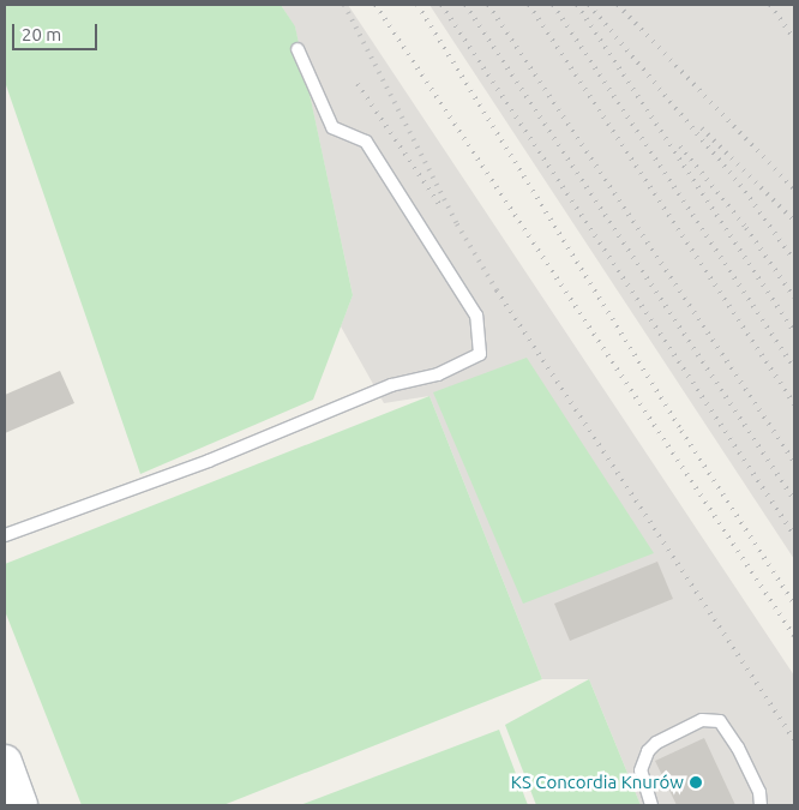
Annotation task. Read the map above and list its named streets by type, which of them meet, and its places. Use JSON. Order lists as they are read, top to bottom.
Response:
{
  "places": ["KS Concordia Knurów"],
  "scale_bar": "20 m"
}
